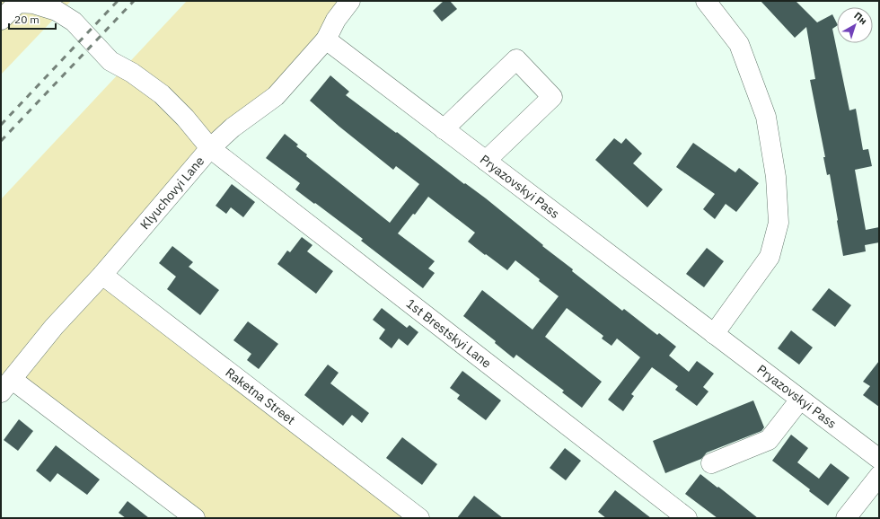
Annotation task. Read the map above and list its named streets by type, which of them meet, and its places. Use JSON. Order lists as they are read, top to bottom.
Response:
{
  "streets": {
    "street": [
      "Pryazovskyi Pass",
      "Klyuchovyi Lane",
      "1st Brestskyi Lane",
      "Raketna Street"
    ]
  },
  "crossings": [
    ["Pryazovskyi Pass", "Klyuchovyi Lane"],
    ["Klyuchovyi Lane", "1st Brestskyi Lane"],
    ["Klyuchovyi Lane", "Raketna Street"]
  ],
  "scale_bar": "20 m",
  "north": "top right"
}
